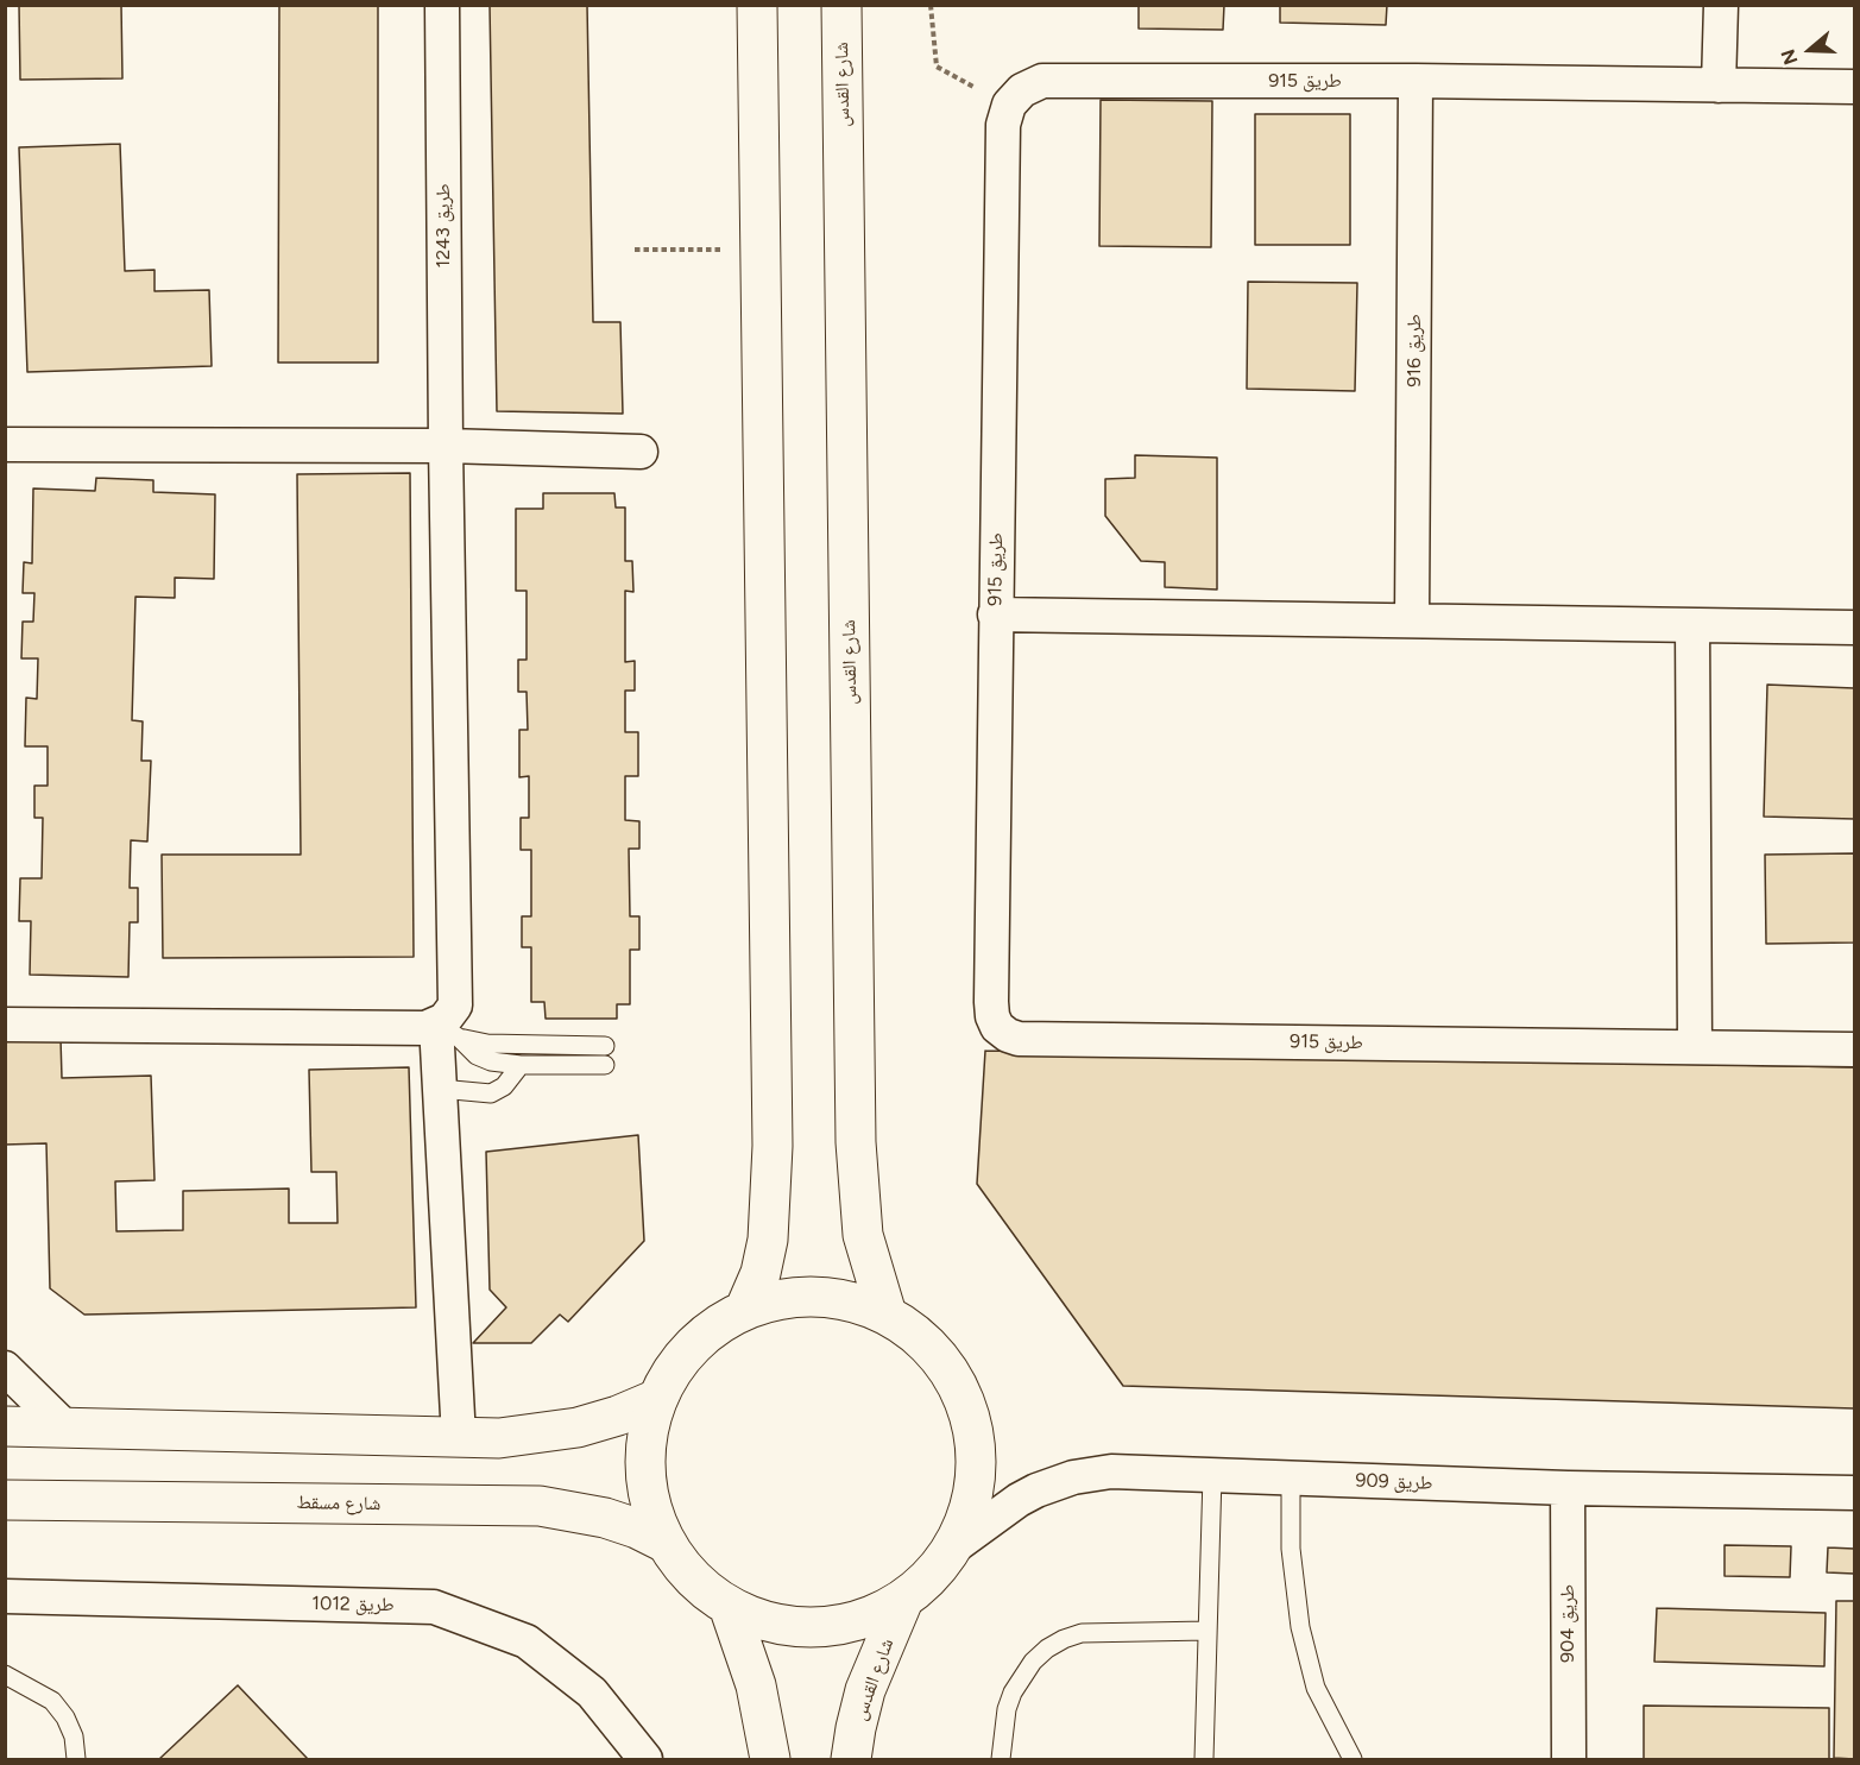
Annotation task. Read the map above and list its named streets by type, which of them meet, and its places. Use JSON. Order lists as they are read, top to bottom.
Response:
{
  "streets": {
    "main road": ["شارع القدس", "شارع مسقط"],
    "street": [
      "طريق 915",
      "طريق 1243",
      "طريق 916",
      "طريق 909",
      "طريق 1012",
      "طريق 904"
    ]
  },
  "crossings": [
    ["طريق 915", "طريق 916"],
    ["طريق 909", "طريق 904"]
  ],
  "north": "left"
}
